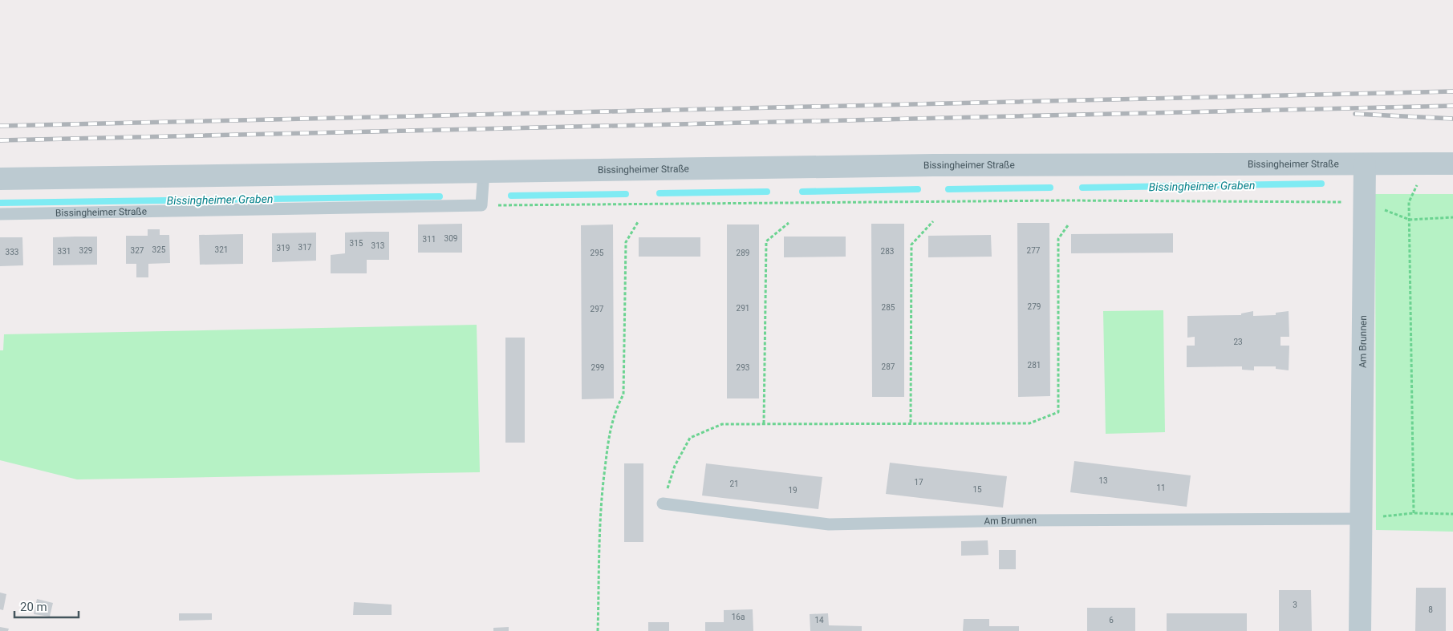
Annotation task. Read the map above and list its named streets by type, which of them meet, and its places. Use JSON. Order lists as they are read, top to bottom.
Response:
{
  "streets": {
    "street": ["Bissingheimer Straße", "Am Brunnen"]
  },
  "crossings": [
    ["Bissingheimer Straße", "Am Brunnen"]
  ],
  "water": ["Bissingheimer Graben"],
  "house_numbers": [
    "309",
    "311",
    "315",
    "313",
    "317",
    "319",
    "325",
    "321",
    "329",
    "327",
    "277",
    "331",
    "283",
    "333",
    "295",
    "289",
    "279",
    "285",
    "291",
    "297",
    "23",
    "281",
    "287",
    "299",
    "293",
    "13",
    "17",
    "21",
    "11",
    "15",
    "19",
    "3",
    "8",
    "16a",
    "14",
    "6"
  ],
  "scale_bar": "20 m"
}
